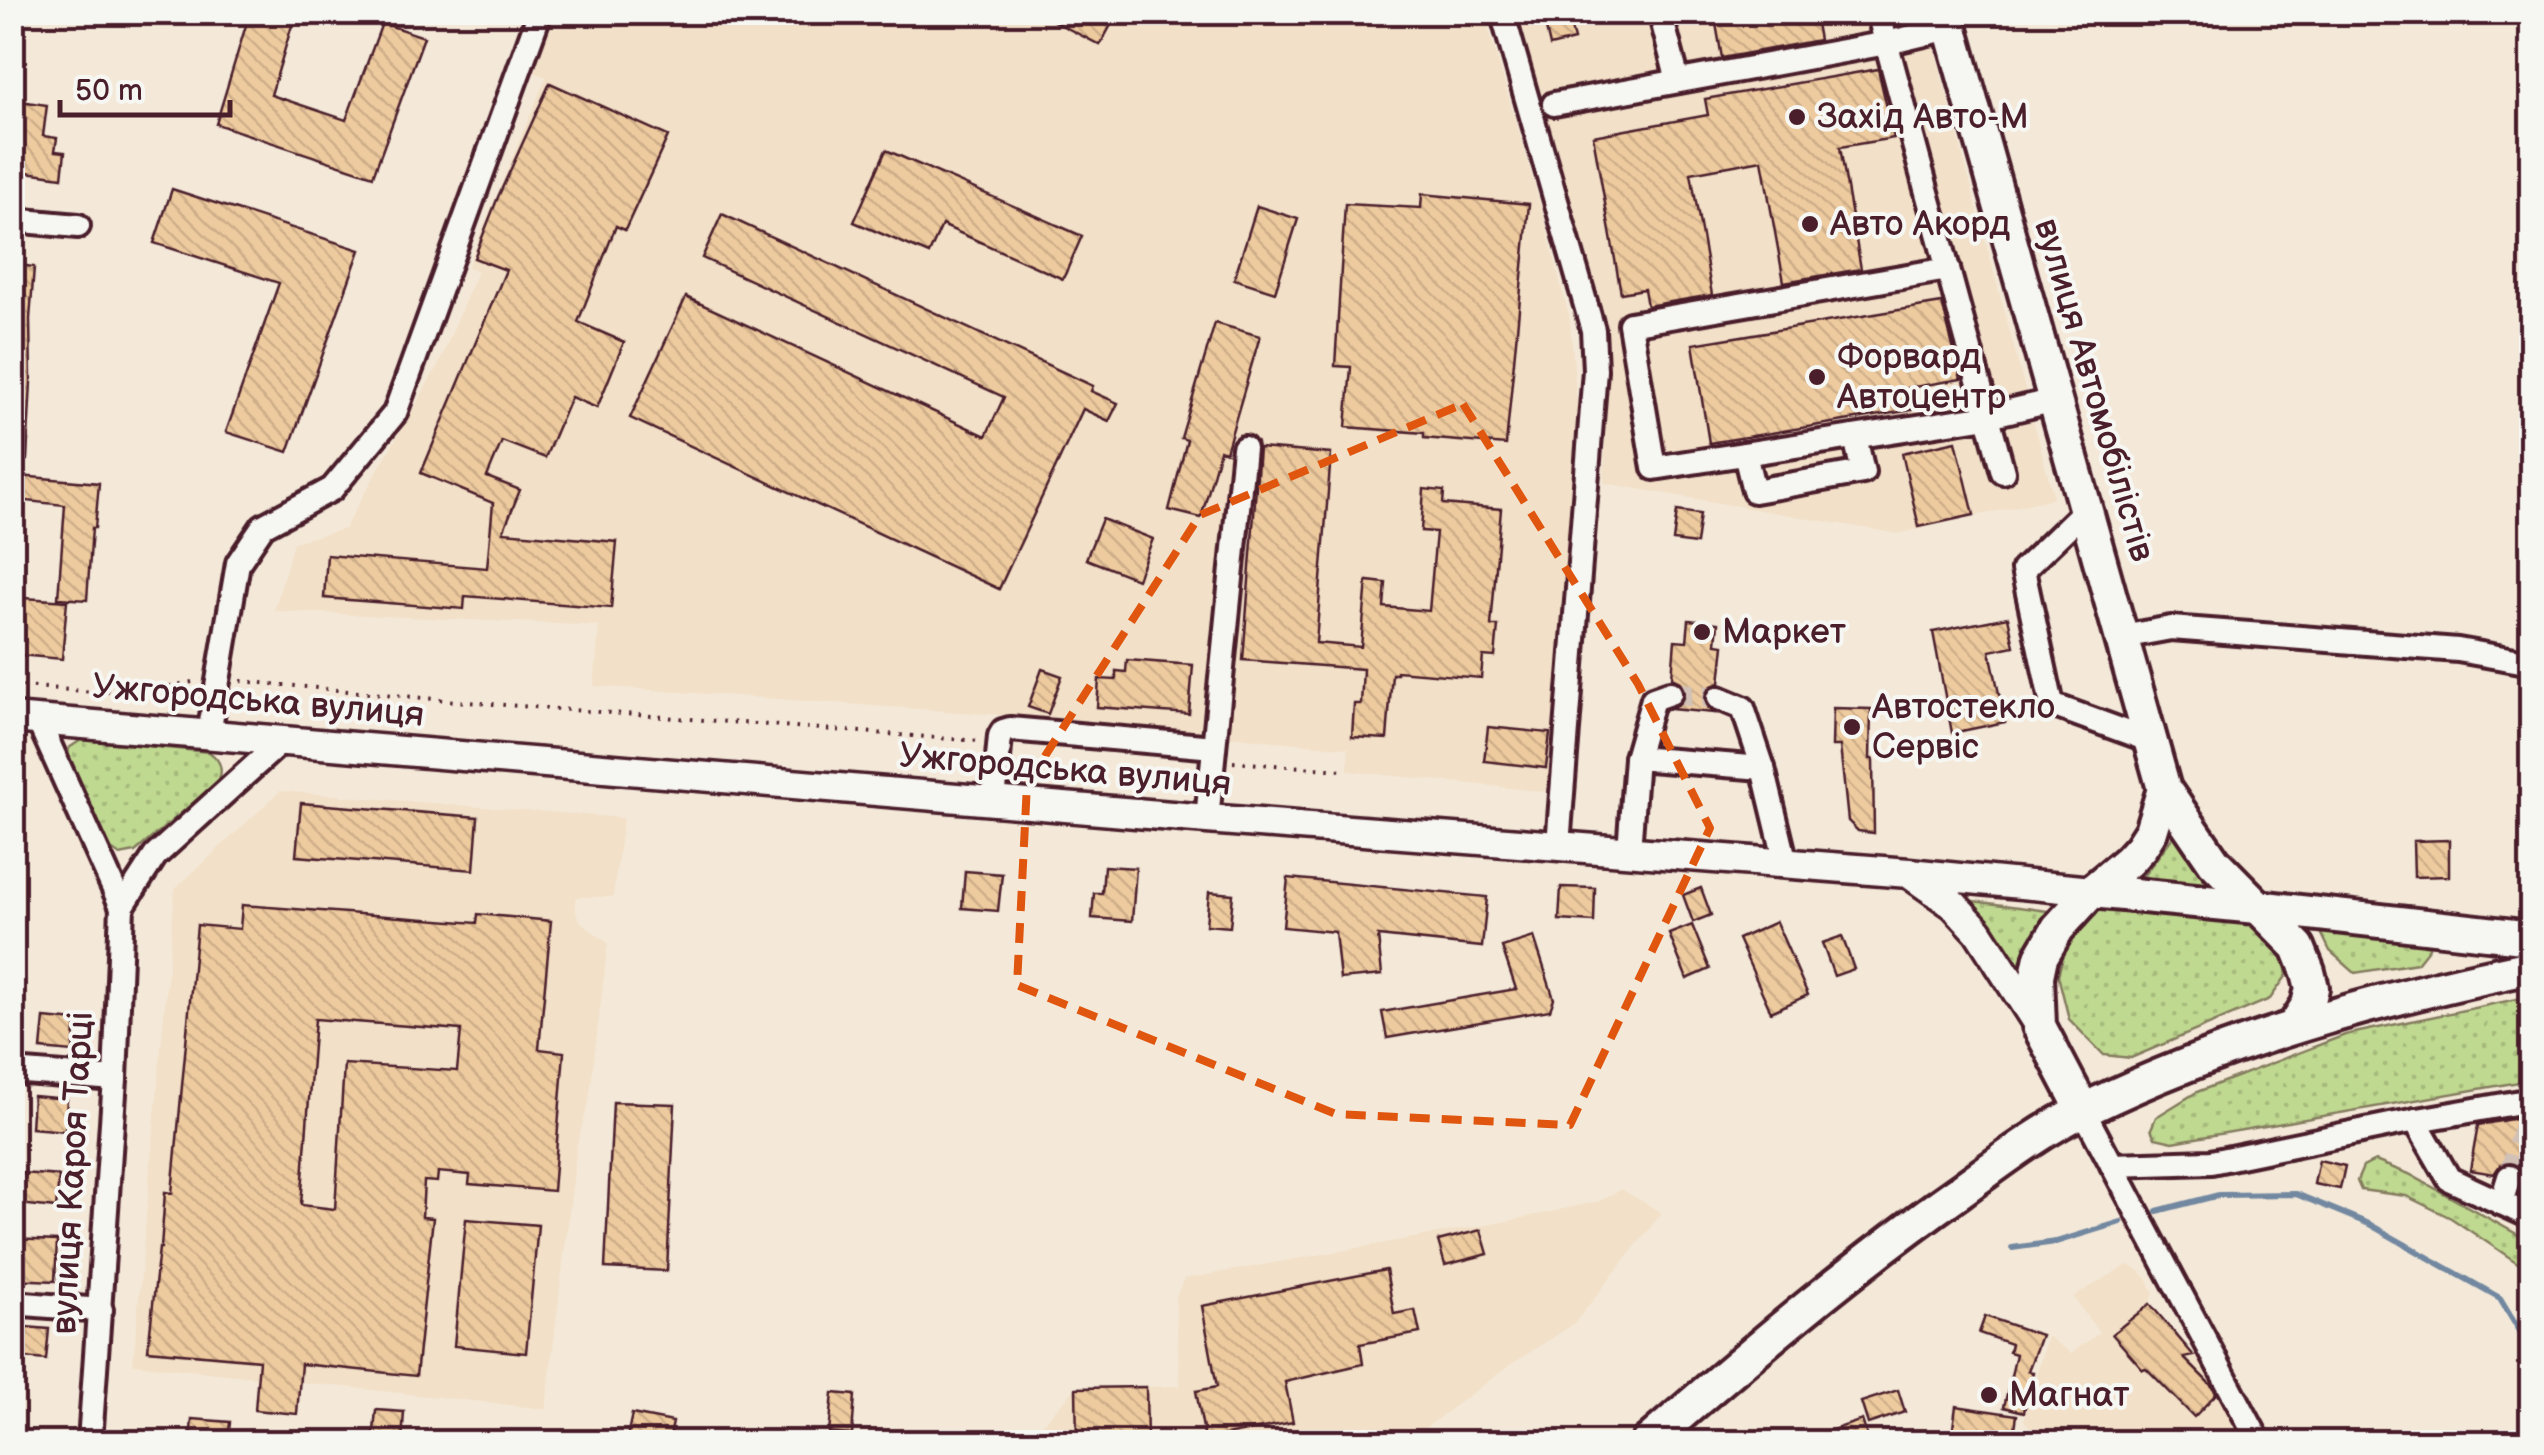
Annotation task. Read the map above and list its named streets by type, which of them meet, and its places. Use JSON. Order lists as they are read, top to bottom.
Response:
{
  "streets": {
    "highway": ["вулиця Автомобілістів"],
    "main road": ["Ужгородська вулиця"],
    "street": ["вулиця Кароя Тарці"]
  },
  "crossings": [
    ["Ужгородська вулиця", "вулиця Кароя Тарці"]
  ],
  "places": [
    "Захід Авто-М",
    "Авто Акорд",
    "Форвард Автоцентр",
    "Маркет",
    "Автостекло Сервіс",
    "Магнат"
  ],
  "scale_bar": "50 m"
}
